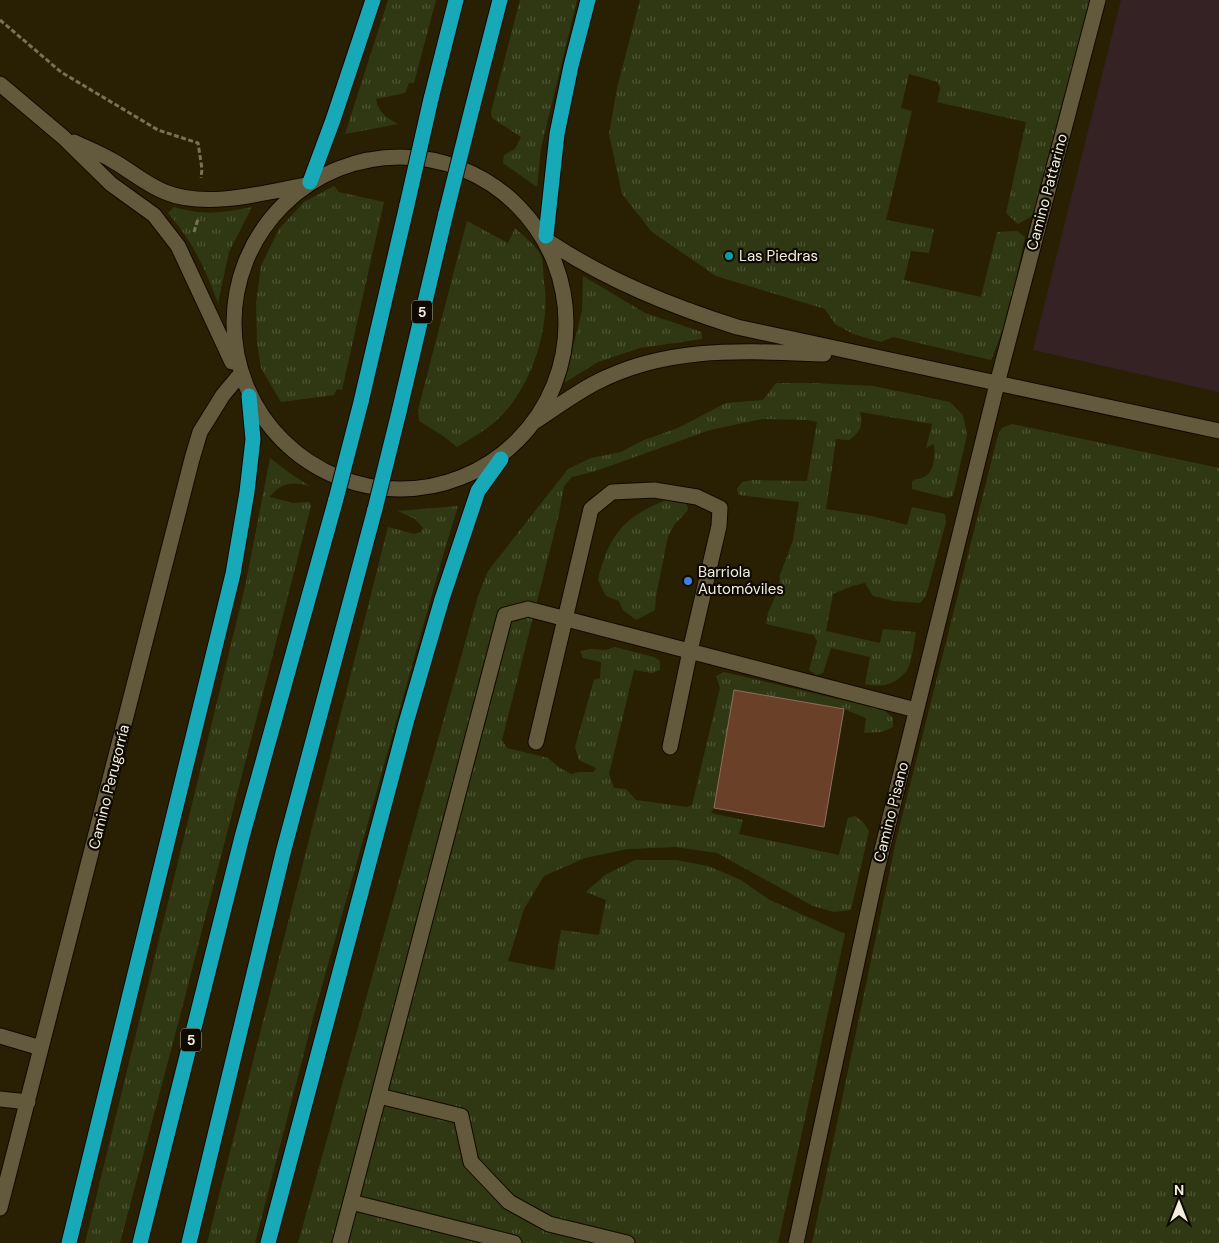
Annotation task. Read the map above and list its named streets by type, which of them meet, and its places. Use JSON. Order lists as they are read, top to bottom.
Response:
{
  "streets": {
    "highway": ["5"],
    "street": ["Camino Pattarino", "Camino Perugorría", "Camino Pisano"]
  },
  "crossings": [
    ["Camino Pattarino", "Camino Pisano"]
  ],
  "places": ["Las Piedras", "Barriola Automóviles"],
  "north": "top"
}
